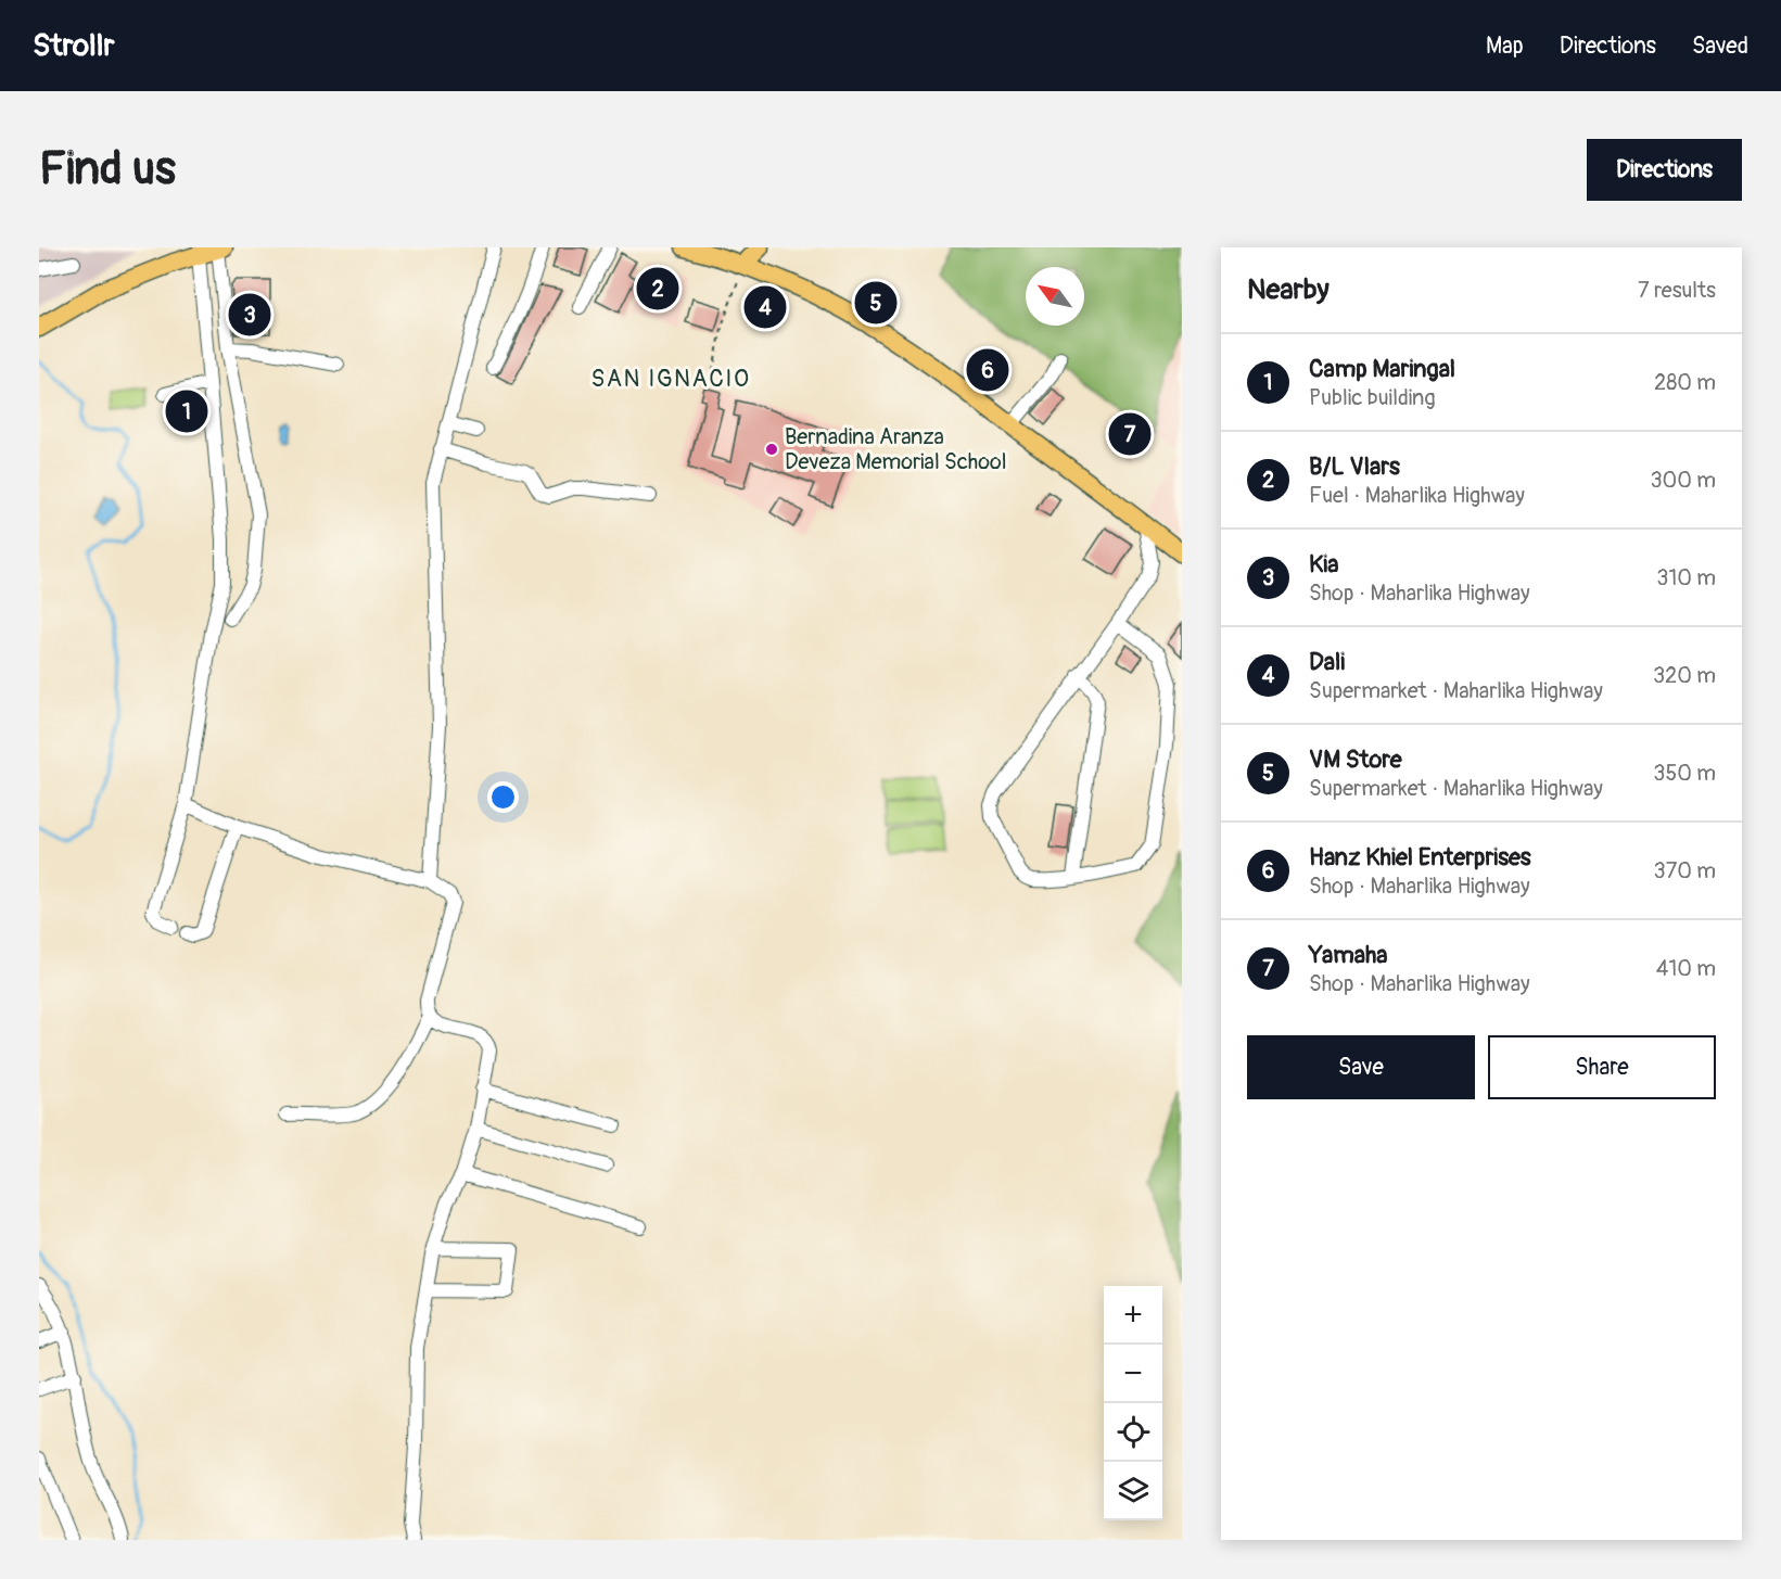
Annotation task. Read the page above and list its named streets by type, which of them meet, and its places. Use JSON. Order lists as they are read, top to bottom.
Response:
{
  "districts": ["SAN IGNACIO"],
  "places": ["Bernadina Aranza Deveza Memorial School"],
  "north": "top left",
  "page": {
    "header": "Strollr",
    "nav": ["Map", "Directions", "Saved"],
    "buttons": [
      "Directions",
      ["Save", "Share"]
    ],
    "title": "Find us",
    "heading": ["Nearby", "7 results"],
    "pins": [
      "2",
      "5",
      "4",
      "3",
      "6",
      "1",
      "7"
    ],
    "list": [
      {
        "mark": "1",
        "name": "Camp Maringal",
        "note": "Public building",
        "value": "280 m"
      },
      {
        "mark": "2",
        "name": "B/L Vlars",
        "note": "Fuel · Maharlika Highway",
        "value": "300 m"
      },
      {
        "mark": "3",
        "name": "Kia",
        "note": "Shop · Maharlika Highway",
        "value": "310 m"
      },
      {
        "mark": "4",
        "name": "Dali",
        "note": "Supermarket · Maharlika Highway",
        "value": "320 m"
      },
      {
        "mark": "5",
        "name": "VM Store",
        "note": "Supermarket · Maharlika Highway",
        "value": "350 m"
      },
      {
        "mark": "6",
        "name": "Hanz Khiel Enterprises",
        "note": "Shop · Maharlika Highway",
        "value": "370 m"
      },
      {
        "mark": "7",
        "name": "Yamaha",
        "note": "Shop · Maharlika Highway",
        "value": "410 m"
      }
    ],
    "map_buttons": ["+", "−"]
  }
}
